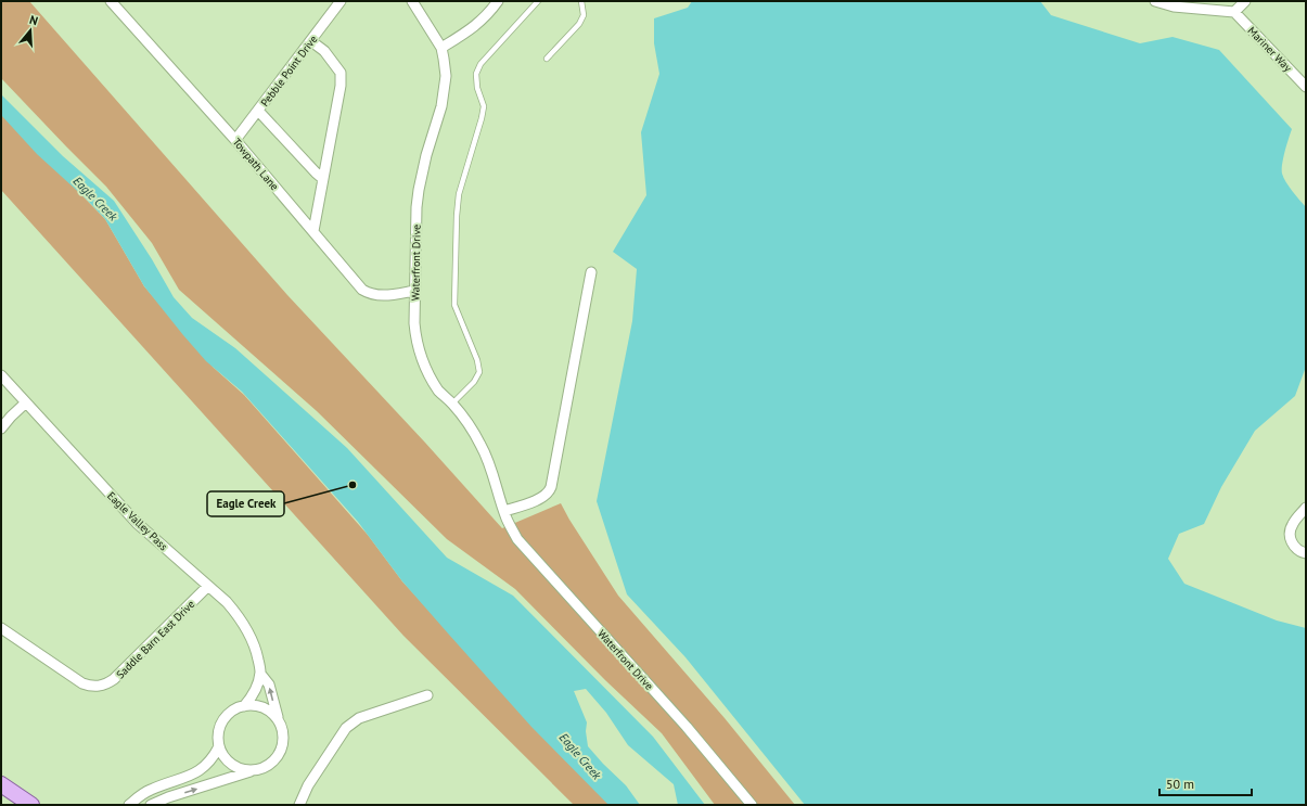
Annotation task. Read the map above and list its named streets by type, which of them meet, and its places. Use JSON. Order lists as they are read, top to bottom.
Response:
{
  "streets": {
    "street": [
      "Mariner Way",
      "Pebble Point Drive",
      "Towpath Lane",
      "Waterfront Drive",
      "Eagle Valley Pass",
      "Saddle Barn East Drive"
    ]
  },
  "crossings": [
    ["Pebble Point Drive", "Towpath Lane"],
    ["Towpath Lane", "Waterfront Drive"],
    ["Eagle Valley Pass", "Saddle Barn East Drive"]
  ],
  "water": ["Eagle Creek"],
  "places": ["Eagle Creek"],
  "scale_bar": "50 m",
  "north": "top"
}
